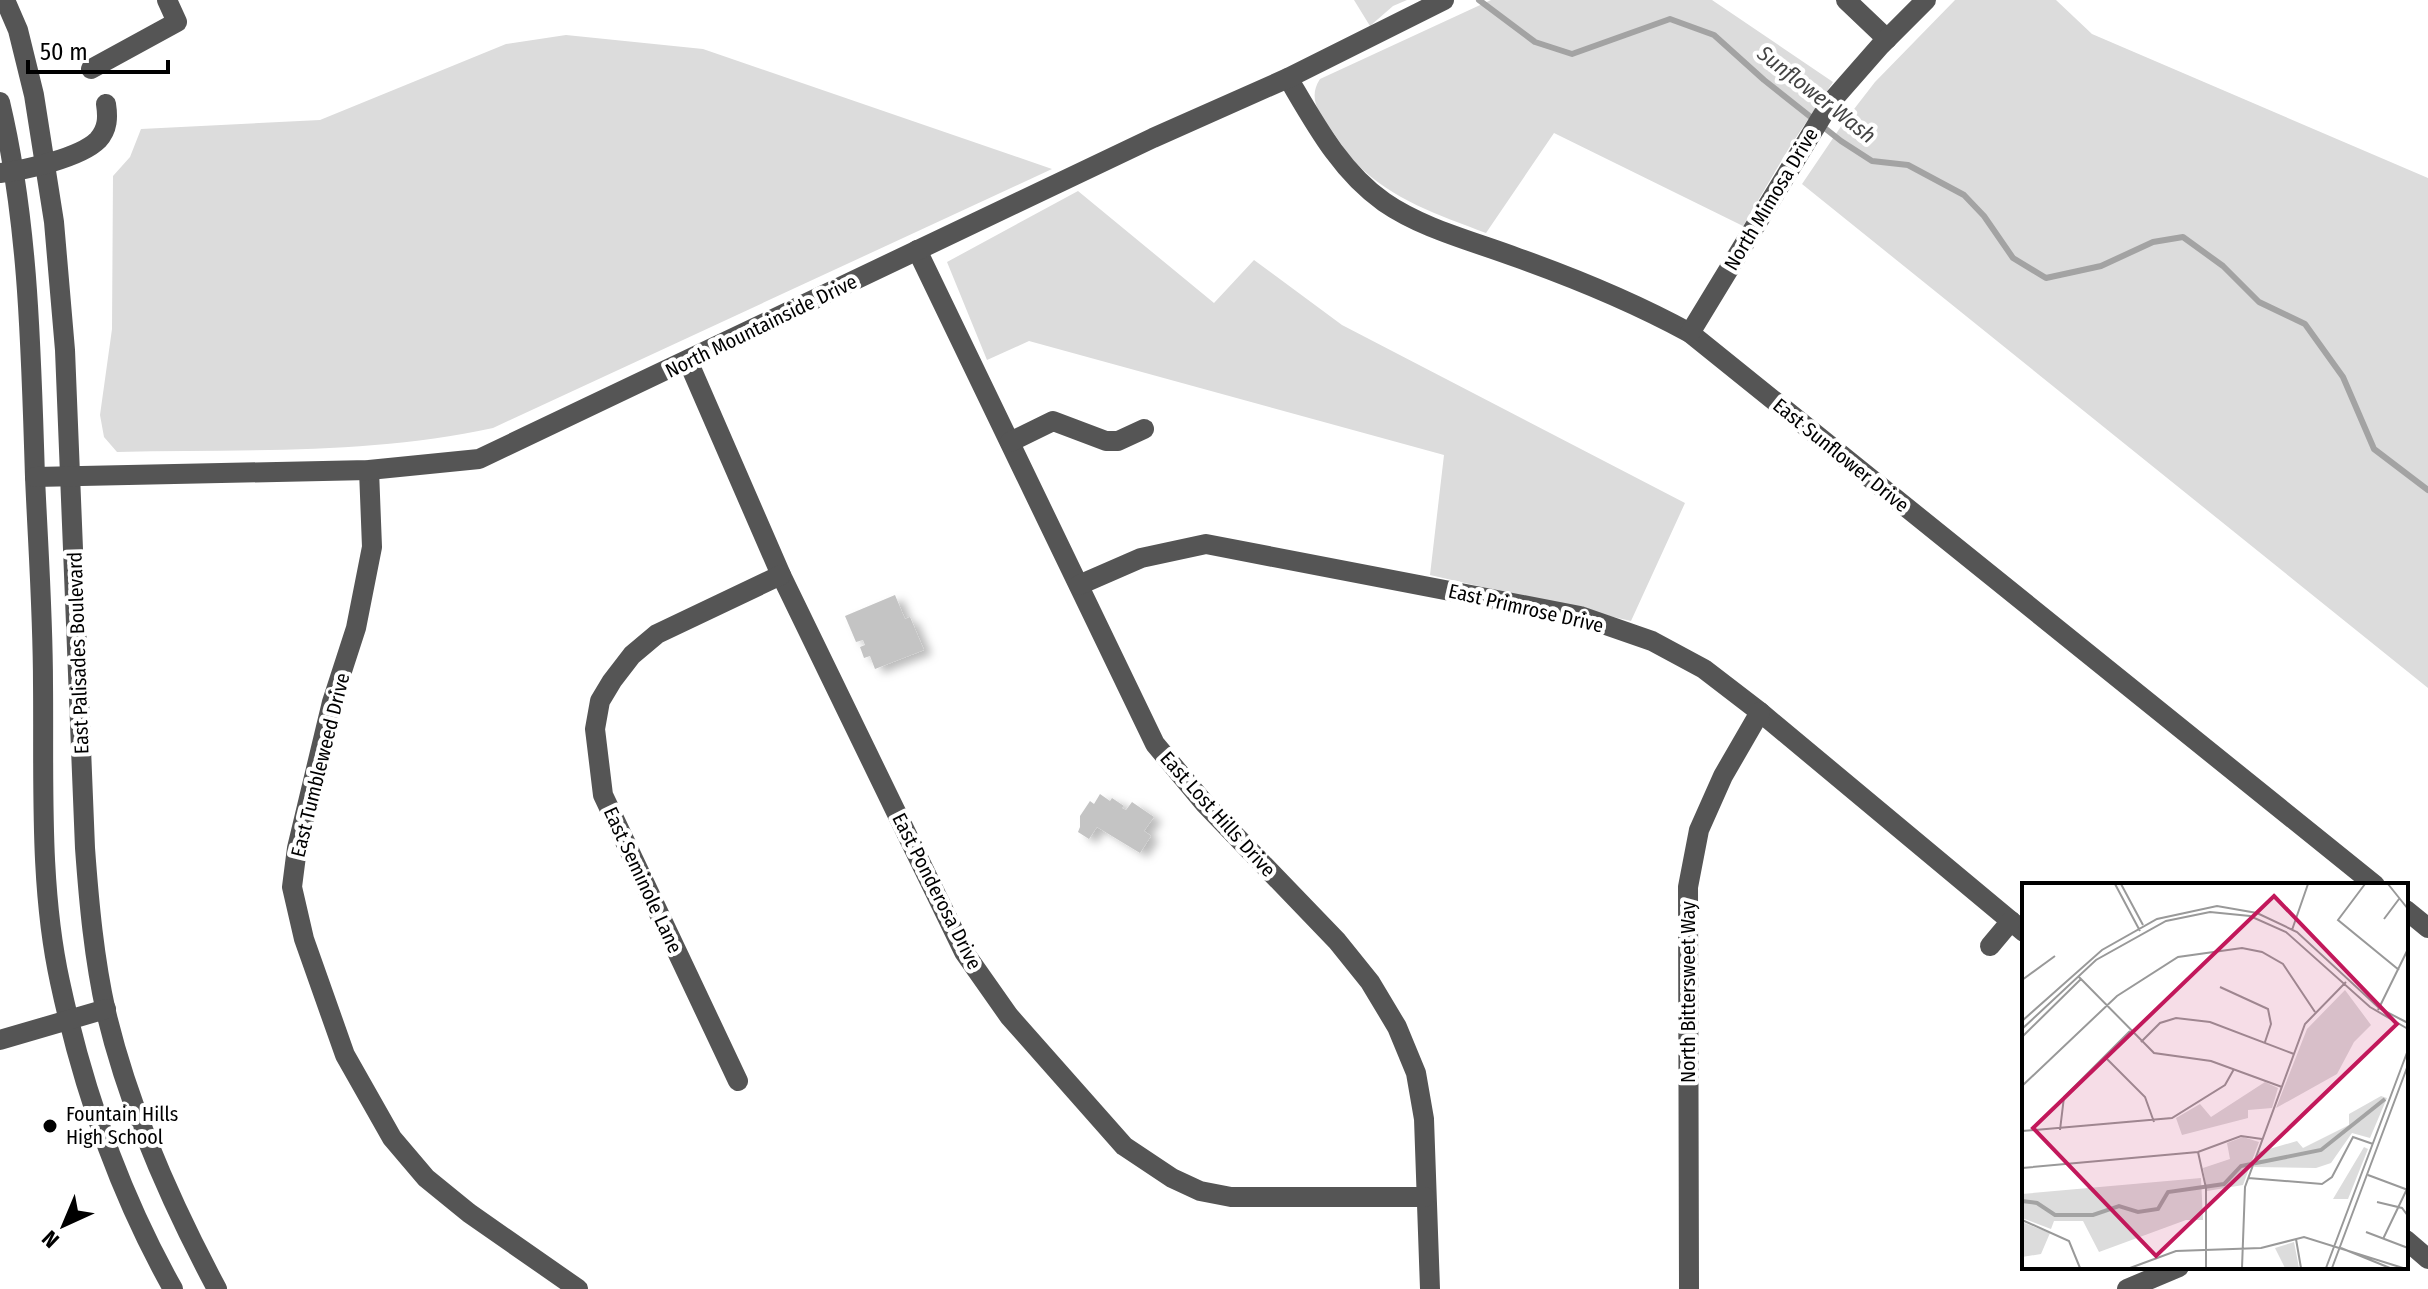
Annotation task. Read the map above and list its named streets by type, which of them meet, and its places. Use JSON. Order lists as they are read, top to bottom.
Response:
{
  "streets": {
    "street": [
      "North Mimosa Drive",
      "North Mountainside Drive",
      "East Sunflower Drive",
      "East Primrose Drive",
      "East Palisades Boulevard",
      "East Tumbleweed Drive",
      "East Lost Hills Drive",
      "East Seminole Lane",
      "East Ponderosa Drive",
      "North Bittersweet Way"
    ]
  },
  "crossings": [
    ["North Mimosa Drive", "East Sunflower Drive"],
    ["North Mountainside Drive", "East Sunflower Drive"],
    ["North Mountainside Drive", "East Palisades Boulevard"],
    ["North Mountainside Drive", "East Tumbleweed Drive"],
    ["North Mountainside Drive", "East Lost Hills Drive"],
    ["North Mountainside Drive", "East Ponderosa Drive"],
    ["East Primrose Drive", "East Lost Hills Drive"],
    ["East Primrose Drive", "North Bittersweet Way"],
    ["East Lost Hills Drive", "East Ponderosa Drive"],
    ["East Seminole Lane", "East Ponderosa Drive"]
  ],
  "water": ["Sunflower Wash"],
  "places": ["Fountain Hills High School"],
  "scale_bar": "50 m",
  "north": "bottom left"
}
